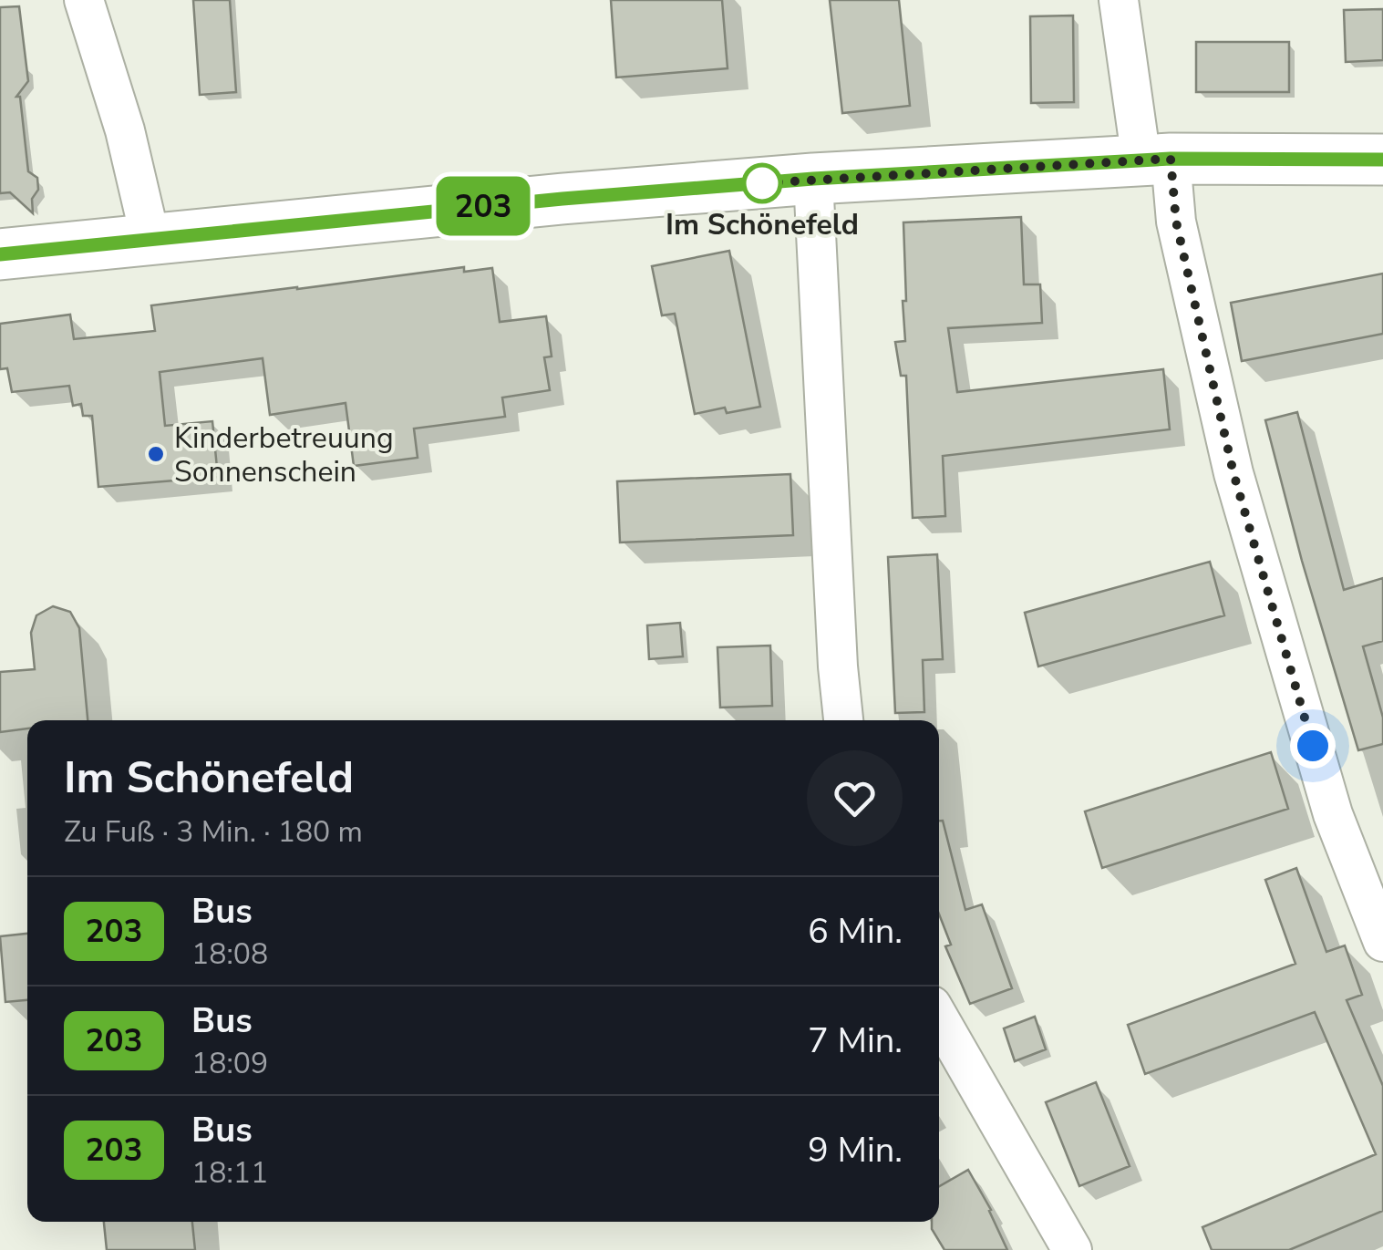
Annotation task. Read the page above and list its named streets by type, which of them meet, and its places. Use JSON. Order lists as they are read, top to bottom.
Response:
{
  "places": ["Im Schönefeld", "Kinderbetreuung Sonnenschein"],
  "lines": ["bus line 203"],
  "page": {
    "on_map": "203",
    "heading": ["Im Schönefeld", "Zu Fuß · 3 Min. · 180 m"],
    "list": [
      {
        "mark": "203",
        "name": "Bus",
        "note": "18:08",
        "value": "6 Min."
      },
      {
        "mark": "203",
        "name": "Bus",
        "note": "18:09",
        "value": "7 Min."
      },
      {
        "mark": "203",
        "name": "Bus",
        "note": "18:11",
        "value": "9 Min."
      }
    ]
  }
}
